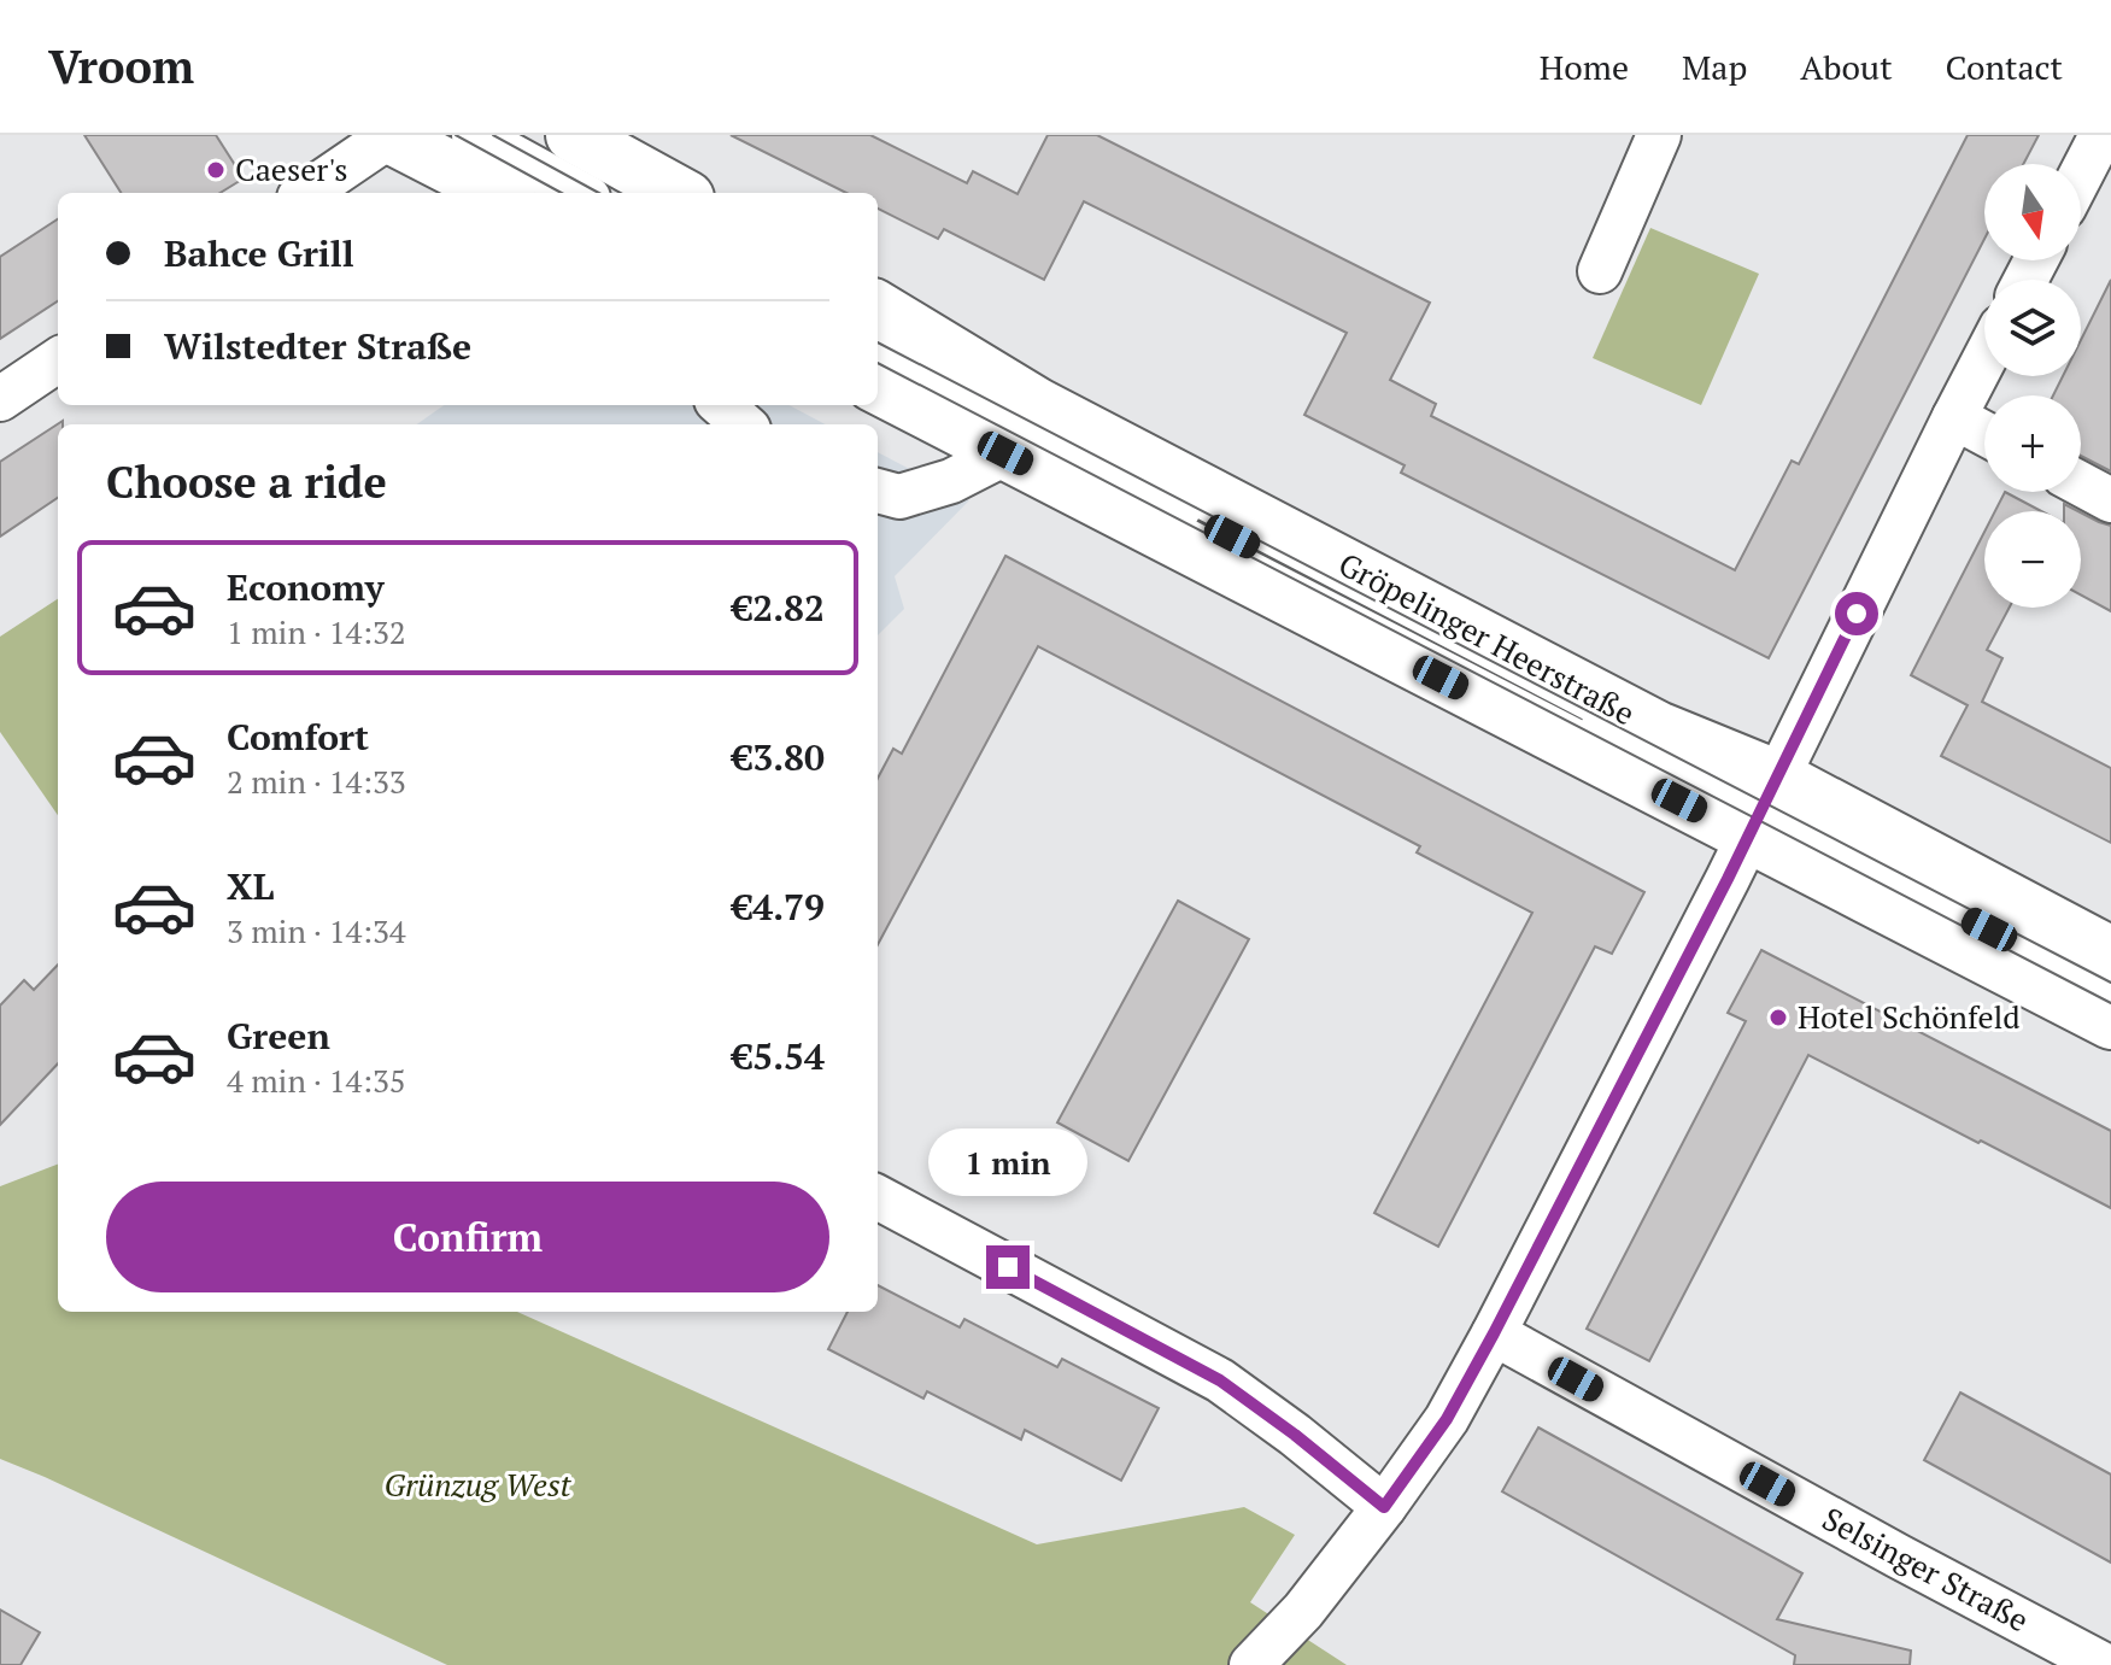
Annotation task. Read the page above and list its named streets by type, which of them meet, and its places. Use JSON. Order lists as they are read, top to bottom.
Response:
{
  "streets": {
    "main road": ["Gröpelinger Heerstraße"],
    "street": ["Selsinger Straße"]
  },
  "parks": ["Grünzug West"],
  "places": ["Caeser's", "Hotel Schönfeld"],
  "north": "bottom",
  "page": {
    "header": "Vroom",
    "nav": [
      "Home",
      "Map",
      "About",
      "Contact"
    ],
    "map_buttons": ["+", "−"],
    "banner": ["Bahce Grill", "Wilstedter Straße"],
    "heading": "Choose a ride",
    "list": [
      {
        "name": "Economy",
        "note": "1 min · 14:32",
        "value": "€2.82"
      },
      {
        "name": "Comfort",
        "note": "2 min · 14:33",
        "value": "€3.80"
      },
      {
        "name": "XL",
        "note": "3 min · 14:34",
        "value": "€4.79"
      },
      {
        "name": "Green",
        "note": "4 min · 14:35",
        "value": "€5.54"
      }
    ],
    "bubble": "1 min",
    "buttons": "Confirm"
  }
}
